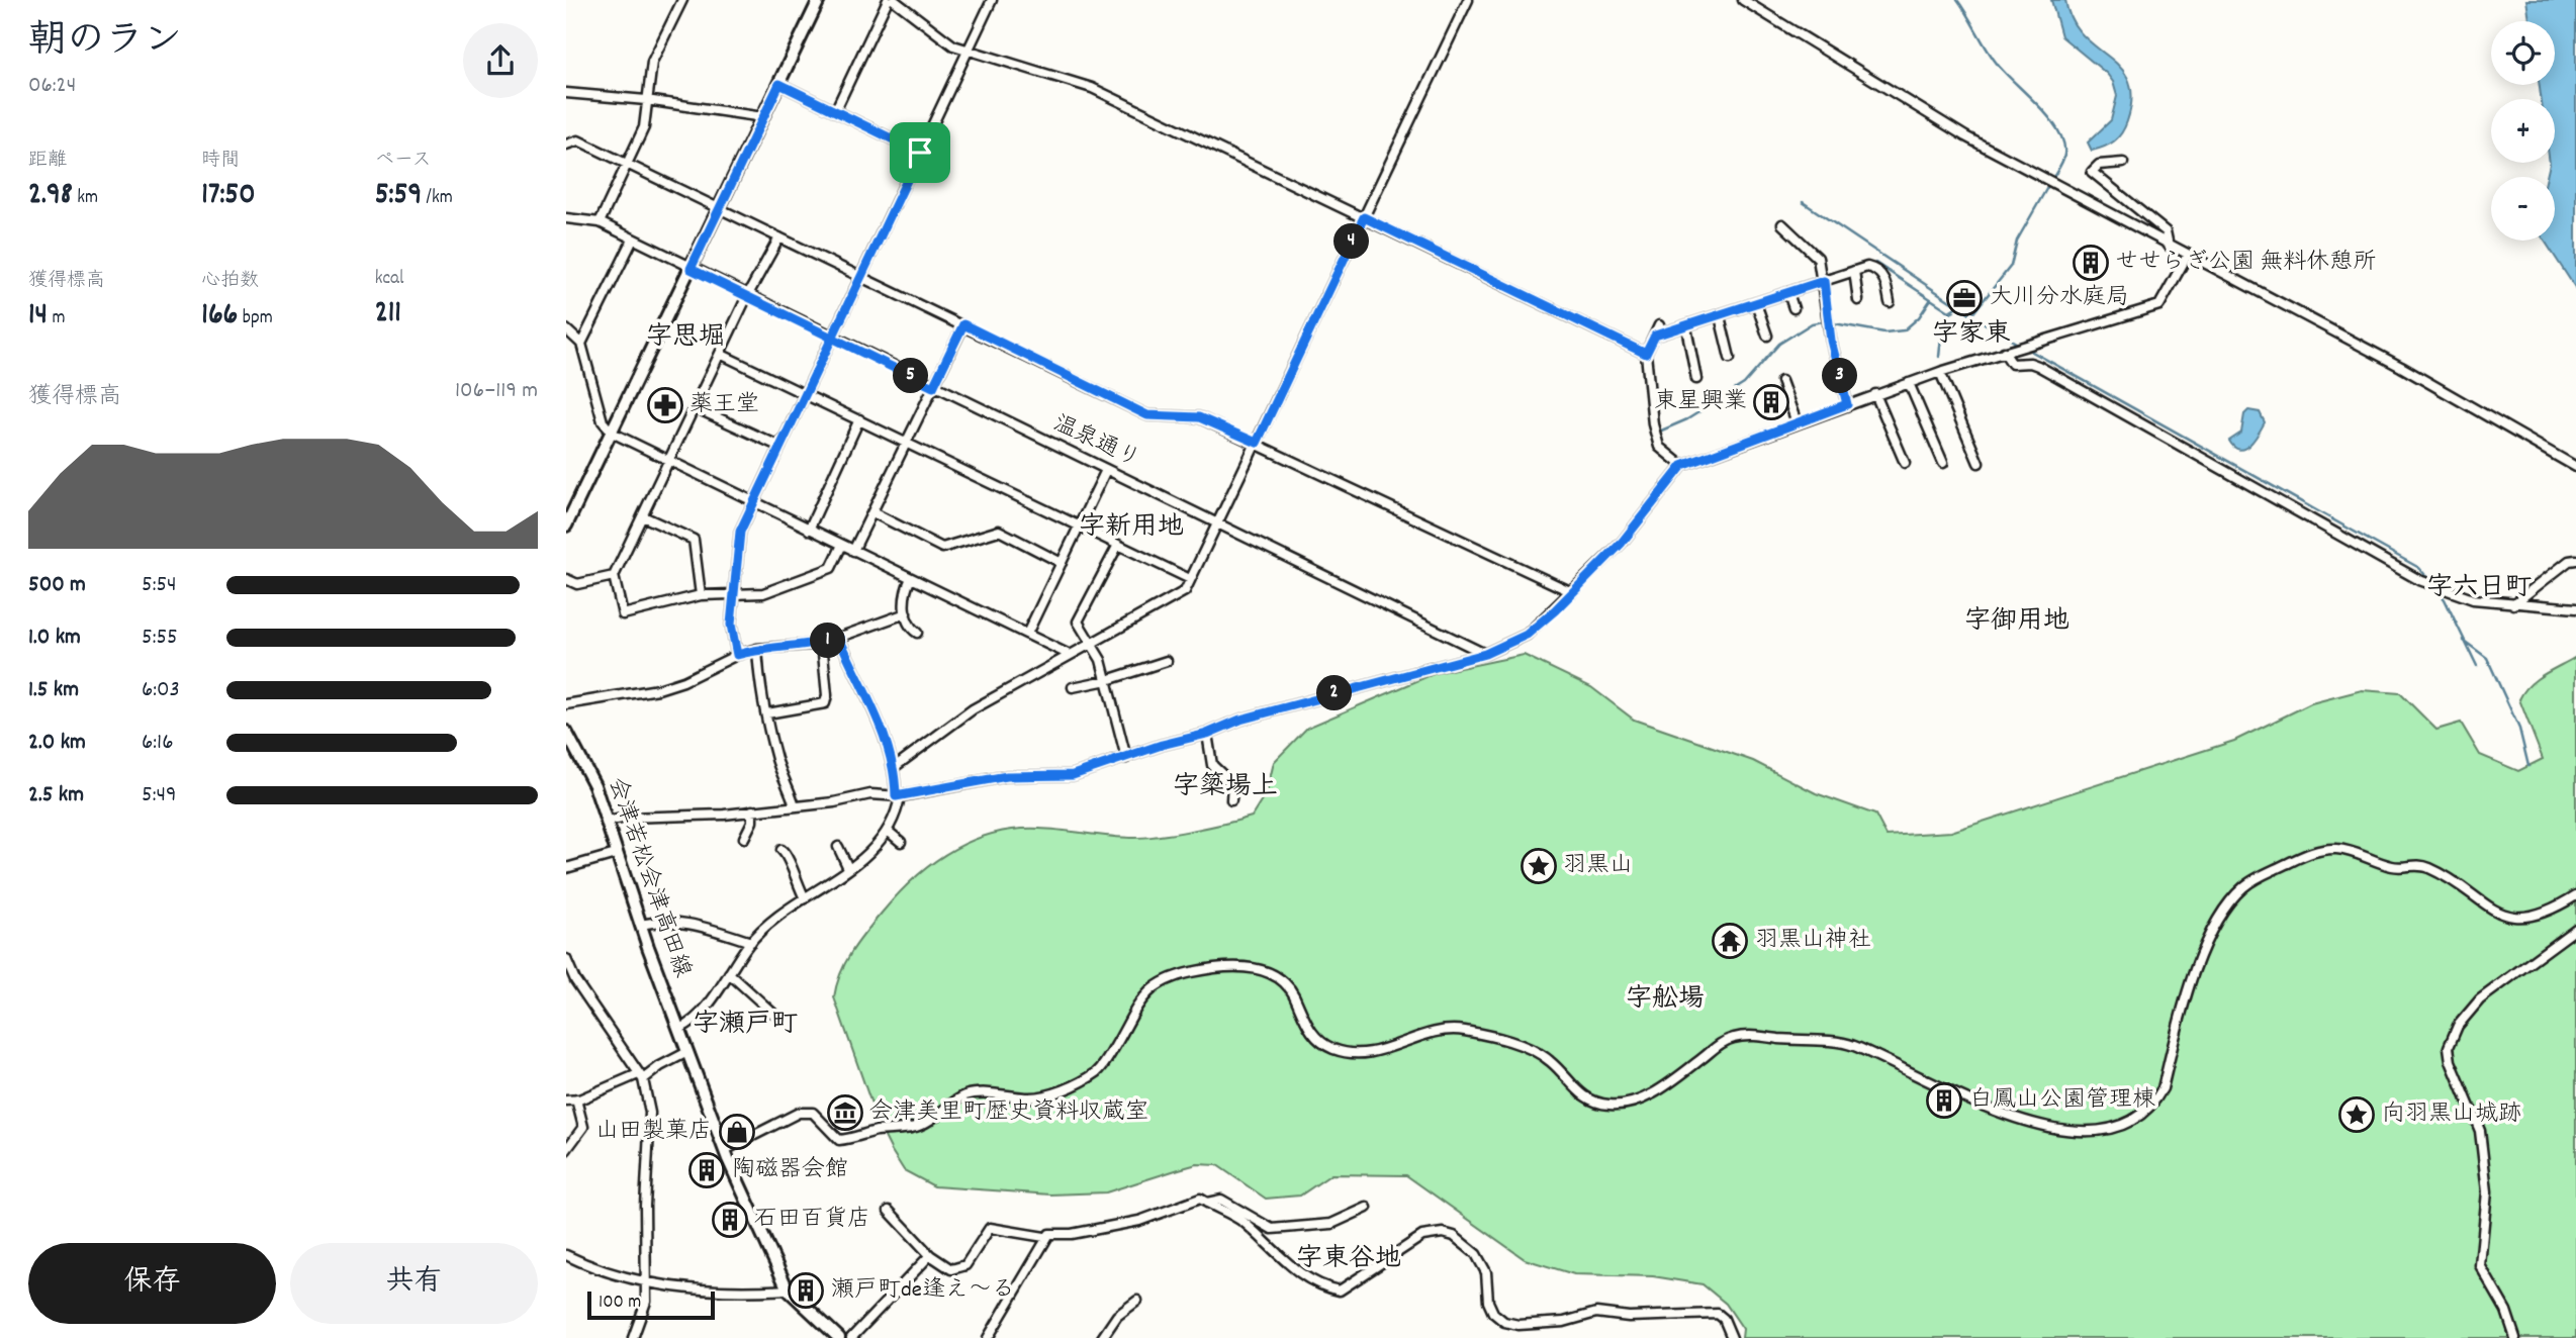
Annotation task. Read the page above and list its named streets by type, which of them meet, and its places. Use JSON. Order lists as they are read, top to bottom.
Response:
{
  "streets": {
    "main road": ["会津若松会津高田線"],
    "street": ["温泉通り"]
  },
  "districts": [
    "字家東",
    "字思堀",
    "字新用地",
    "字六日町",
    "字御用地",
    "字簗場上",
    "字舩場",
    "字瀬戸町",
    "字東谷地"
  ],
  "places": {
    "building": [
      "せせらぎ公園 無料休憩所",
      "東星興業",
      "白鳳山公園管理棟",
      "陶磁器会館",
      "石田百貨店",
      "瀬戸町de逢え〜る"
    ],
    "office": ["大川分水庭局"],
    "pharmacy": ["薬王堂"],
    "place": ["羽黒山", "向羽黒山城跡"],
    "temple": ["羽黒山神社"],
    "museum": ["会津美里町歴史資料収蔵室"],
    "shop": ["山田製菓店"]
  },
  "scale_bar": "100 m",
  "page": {
    "heading": ["朝のラン", "06:24"],
    "map_buttons": ["+", "−"],
    "stats": [
      ["距離", "2.98 km"],
      ["時間", "17:50"],
      ["ペース", "5:59 /km"],
      ["獲得標高", "14 m"],
      ["心拍数", "166 bpm"],
      ["kcal", "211"]
    ],
    "pins": [
      "4",
      "3",
      "5",
      "1",
      "2"
    ],
    "chart": ["獲得標高", "106–119 m"],
    "list": [
      {
        "name": "500 m",
        "note": "5:54"
      },
      {
        "name": "1.0 km",
        "note": "5:55"
      },
      {
        "name": "1.5 km",
        "note": "6:03"
      },
      {
        "name": "2.0 km",
        "note": "6:16"
      },
      {
        "name": "2.5 km",
        "note": "5:49"
      }
    ],
    "buttons": ["保存", "共有"],
    "scale": "100 m"
  }
}
